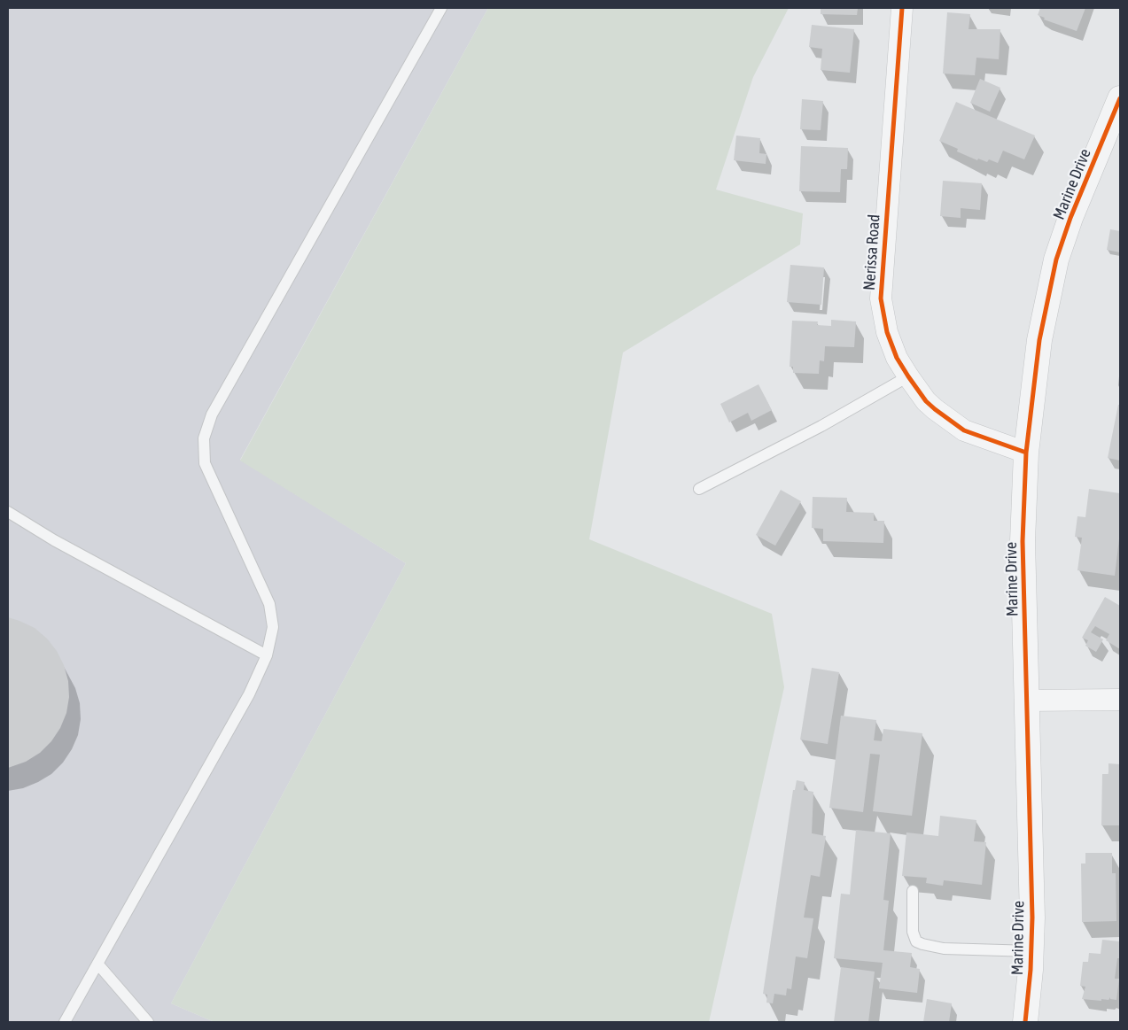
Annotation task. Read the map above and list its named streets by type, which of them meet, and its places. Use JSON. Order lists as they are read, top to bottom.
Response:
{
  "streets": {
    "street": ["Marine Drive", "Nerissa Road"]
  },
  "crossings": [
    ["Marine Drive", "Nerissa Road"]
  ]
}
